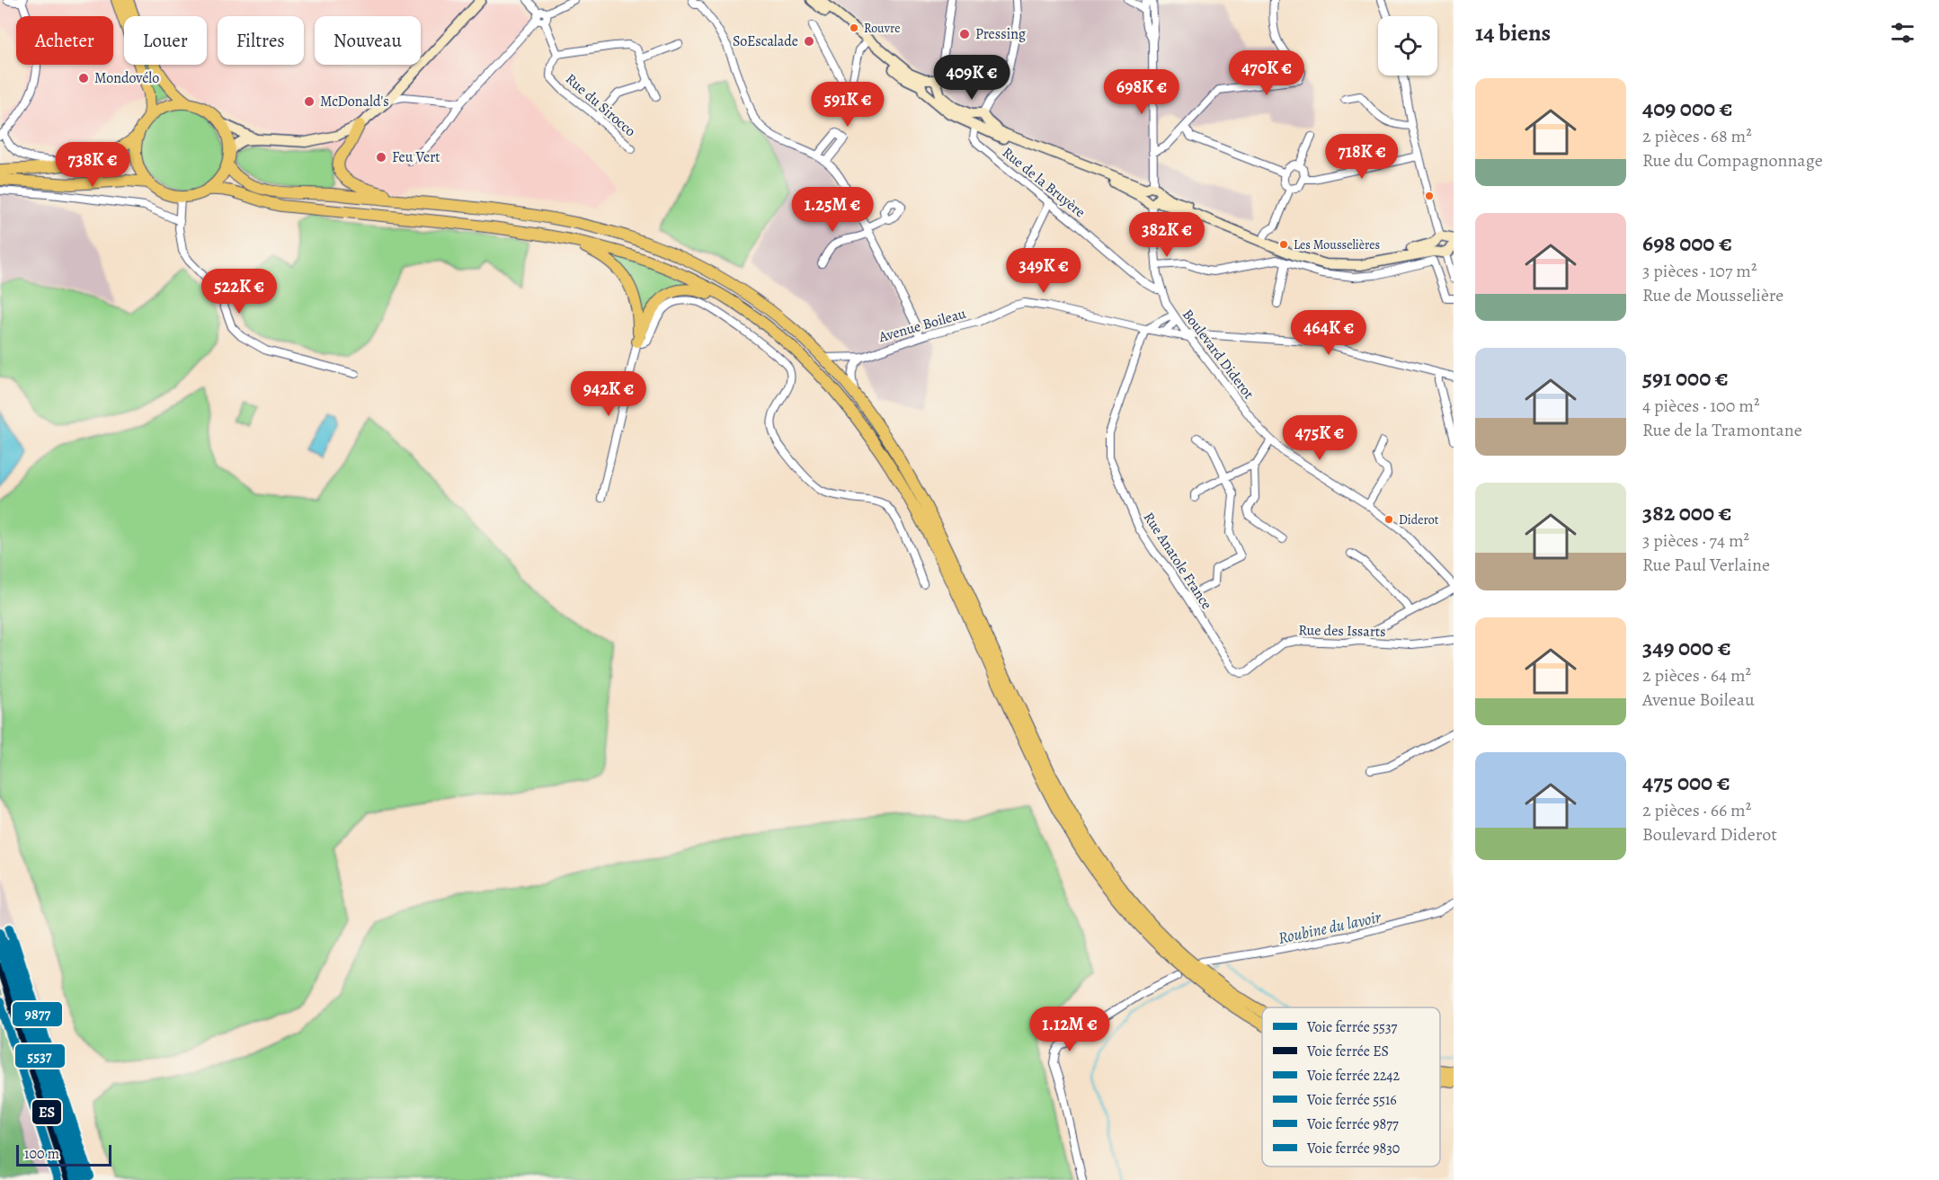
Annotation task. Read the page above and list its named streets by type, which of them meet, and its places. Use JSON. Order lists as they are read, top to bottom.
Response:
{
  "streets": {
    "street": [
      "Rue du Sirocco",
      "Rue de la Bruyère",
      "Avenue Boileau",
      "Boulevard Diderot",
      "Rue Anatole France",
      "Rue des Issarts"
    ]
  },
  "crossings": [
    ["Rue de la Bruyère", "Boulevard Diderot"],
    ["Avenue Boileau", "Boulevard Diderot"],
    ["Avenue Boileau", "Rue Anatole France"],
    ["Rue Anatole France", "Rue des Issarts"]
  ],
  "water": ["Roubine du lavoir"],
  "places": [
    "Rouvre",
    "Pressing",
    "SoEscalade",
    "Mondovélo",
    "McDonald's",
    "Feu Vert",
    "Les Mousselières",
    "Diderot"
  ],
  "lines": [
    "rail line 9877",
    "rail line 5537",
    "rail line 5516",
    "rail line 2242",
    "rail line ES",
    "rail line 9830"
  ],
  "legend": [
    "Voie ferrée 5537",
    "Voie ferrée ES",
    "Voie ferrée 2242",
    "Voie ferrée 5516",
    "Voie ferrée 9877",
    "Voie ferrée 9830"
  ],
  "scale_bar": "100 m",
  "page": {
    "heading": "14 biens",
    "chip": [
      "Acheter",
      "Louer",
      "Filtres",
      "Nouveau"
    ],
    "price": [
      "470K €",
      "409K €",
      "698K €",
      "591K €",
      "718K €",
      "738K €",
      "1.25M €",
      "382K €",
      "349K €",
      "522K €",
      "464K €",
      "942K €",
      "475K €",
      "1.12M €"
    ],
    "list": [
      {
        "name": "409 000 €",
        "note": "2 pièces · 68 m² · Rue du Compagnonnage"
      },
      {
        "name": "698 000 €",
        "note": "3 pièces · 107 m² · Rue de Mousselière"
      },
      {
        "name": "591 000 €",
        "note": "4 pièces · 100 m² · Rue de la Tramontane"
      },
      {
        "name": "382 000 €",
        "note": "3 pièces · 74 m² · Rue Paul Verlaine"
      },
      {
        "name": "349 000 €",
        "note": "2 pièces · 64 m² · Avenue Boileau"
      },
      {
        "name": "475 000 €",
        "note": "2 pièces · 66 m² · Boulevard Diderot"
      }
    ],
    "scale": "100 m"
  }
}
